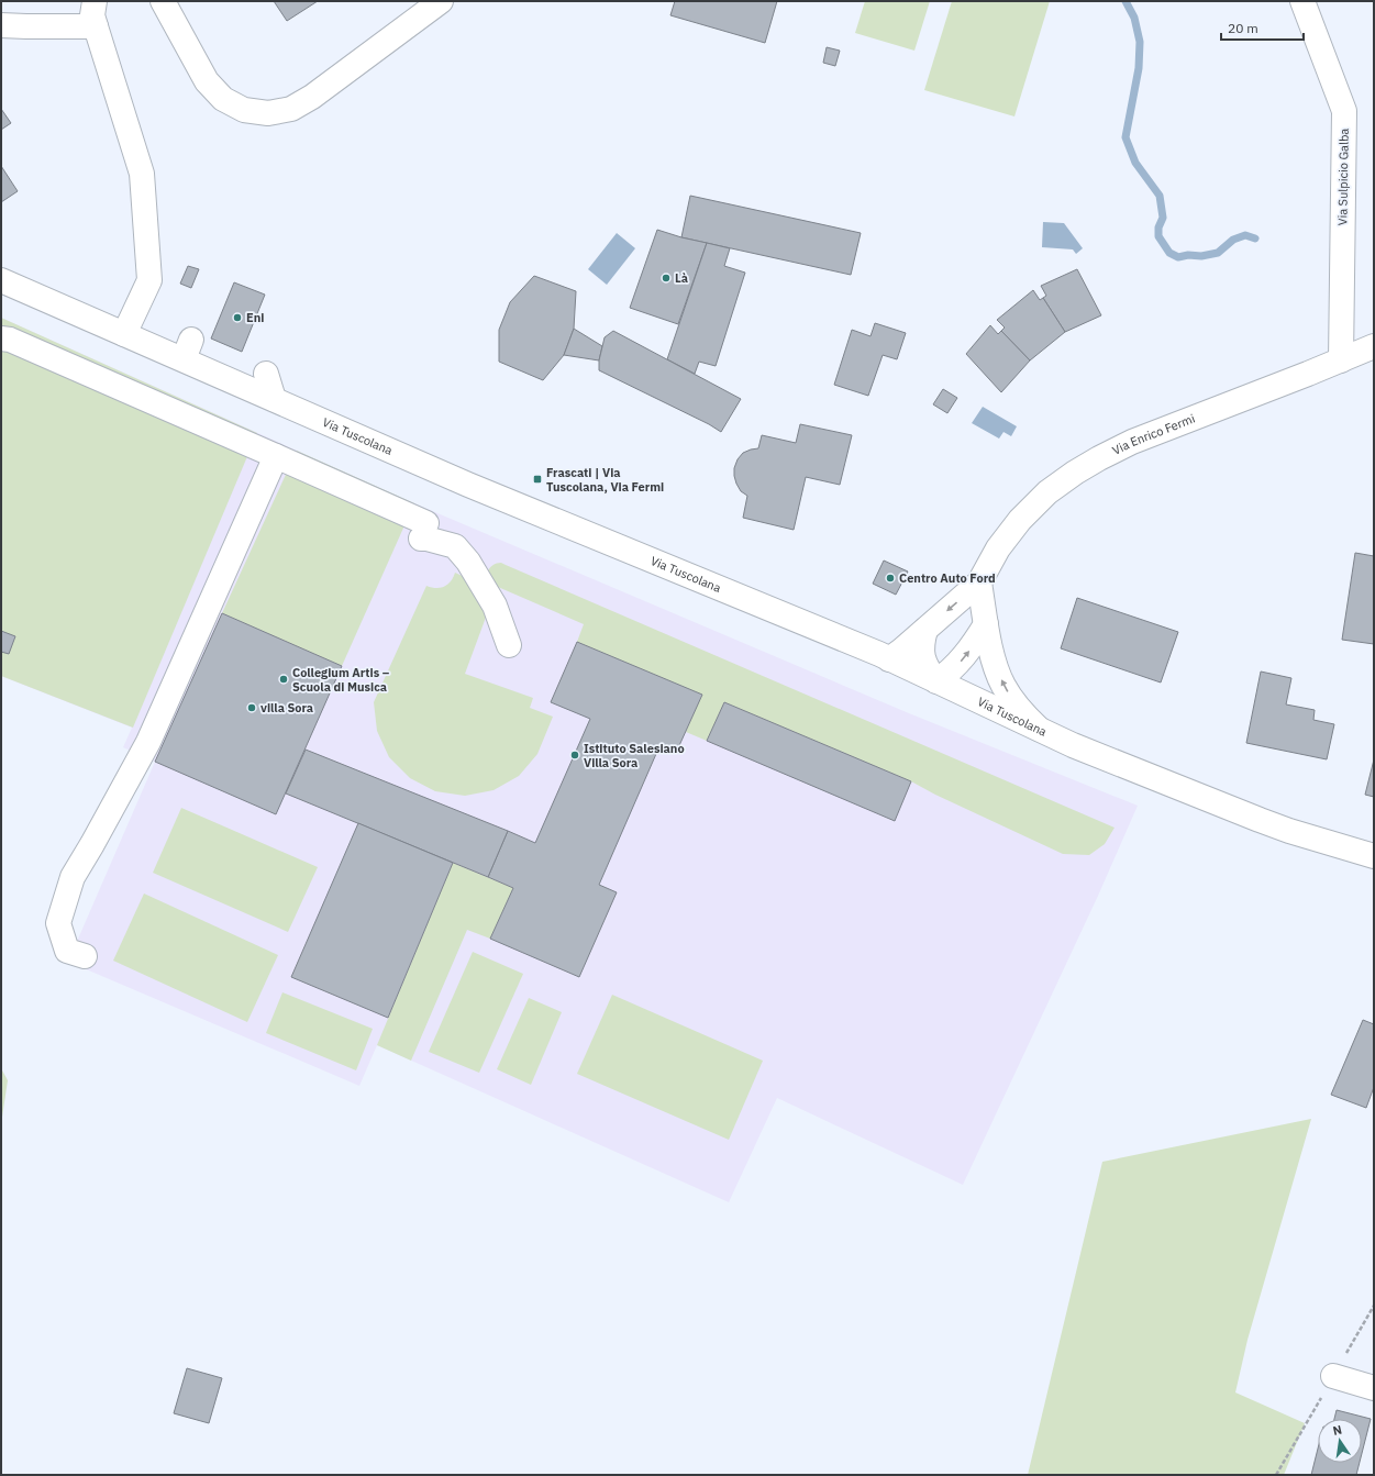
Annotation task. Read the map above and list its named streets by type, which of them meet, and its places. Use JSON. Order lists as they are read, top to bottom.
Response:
{
  "streets": {
    "main road": ["Via Sulpicio Galba", "Via Enrico Fermi", "Via Tuscolana"]
  },
  "crossings": [
    ["Via Sulpicio Galba", "Via Enrico Fermi"],
    ["Via Enrico Fermi", "Via Tuscolana"]
  ],
  "places": {
    "other": [
      "Là",
      "Eni",
      "Centro Auto Ford",
      "Collegium Artis – Scuola di Musica",
      "villa Sora",
      "Istituto Salesiano Villa Sora"
    ],
    "transit": ["Frascati | Via Tuscolana, Via Fermi"]
  },
  "scale_bar": "20 m",
  "north": "top"
}
